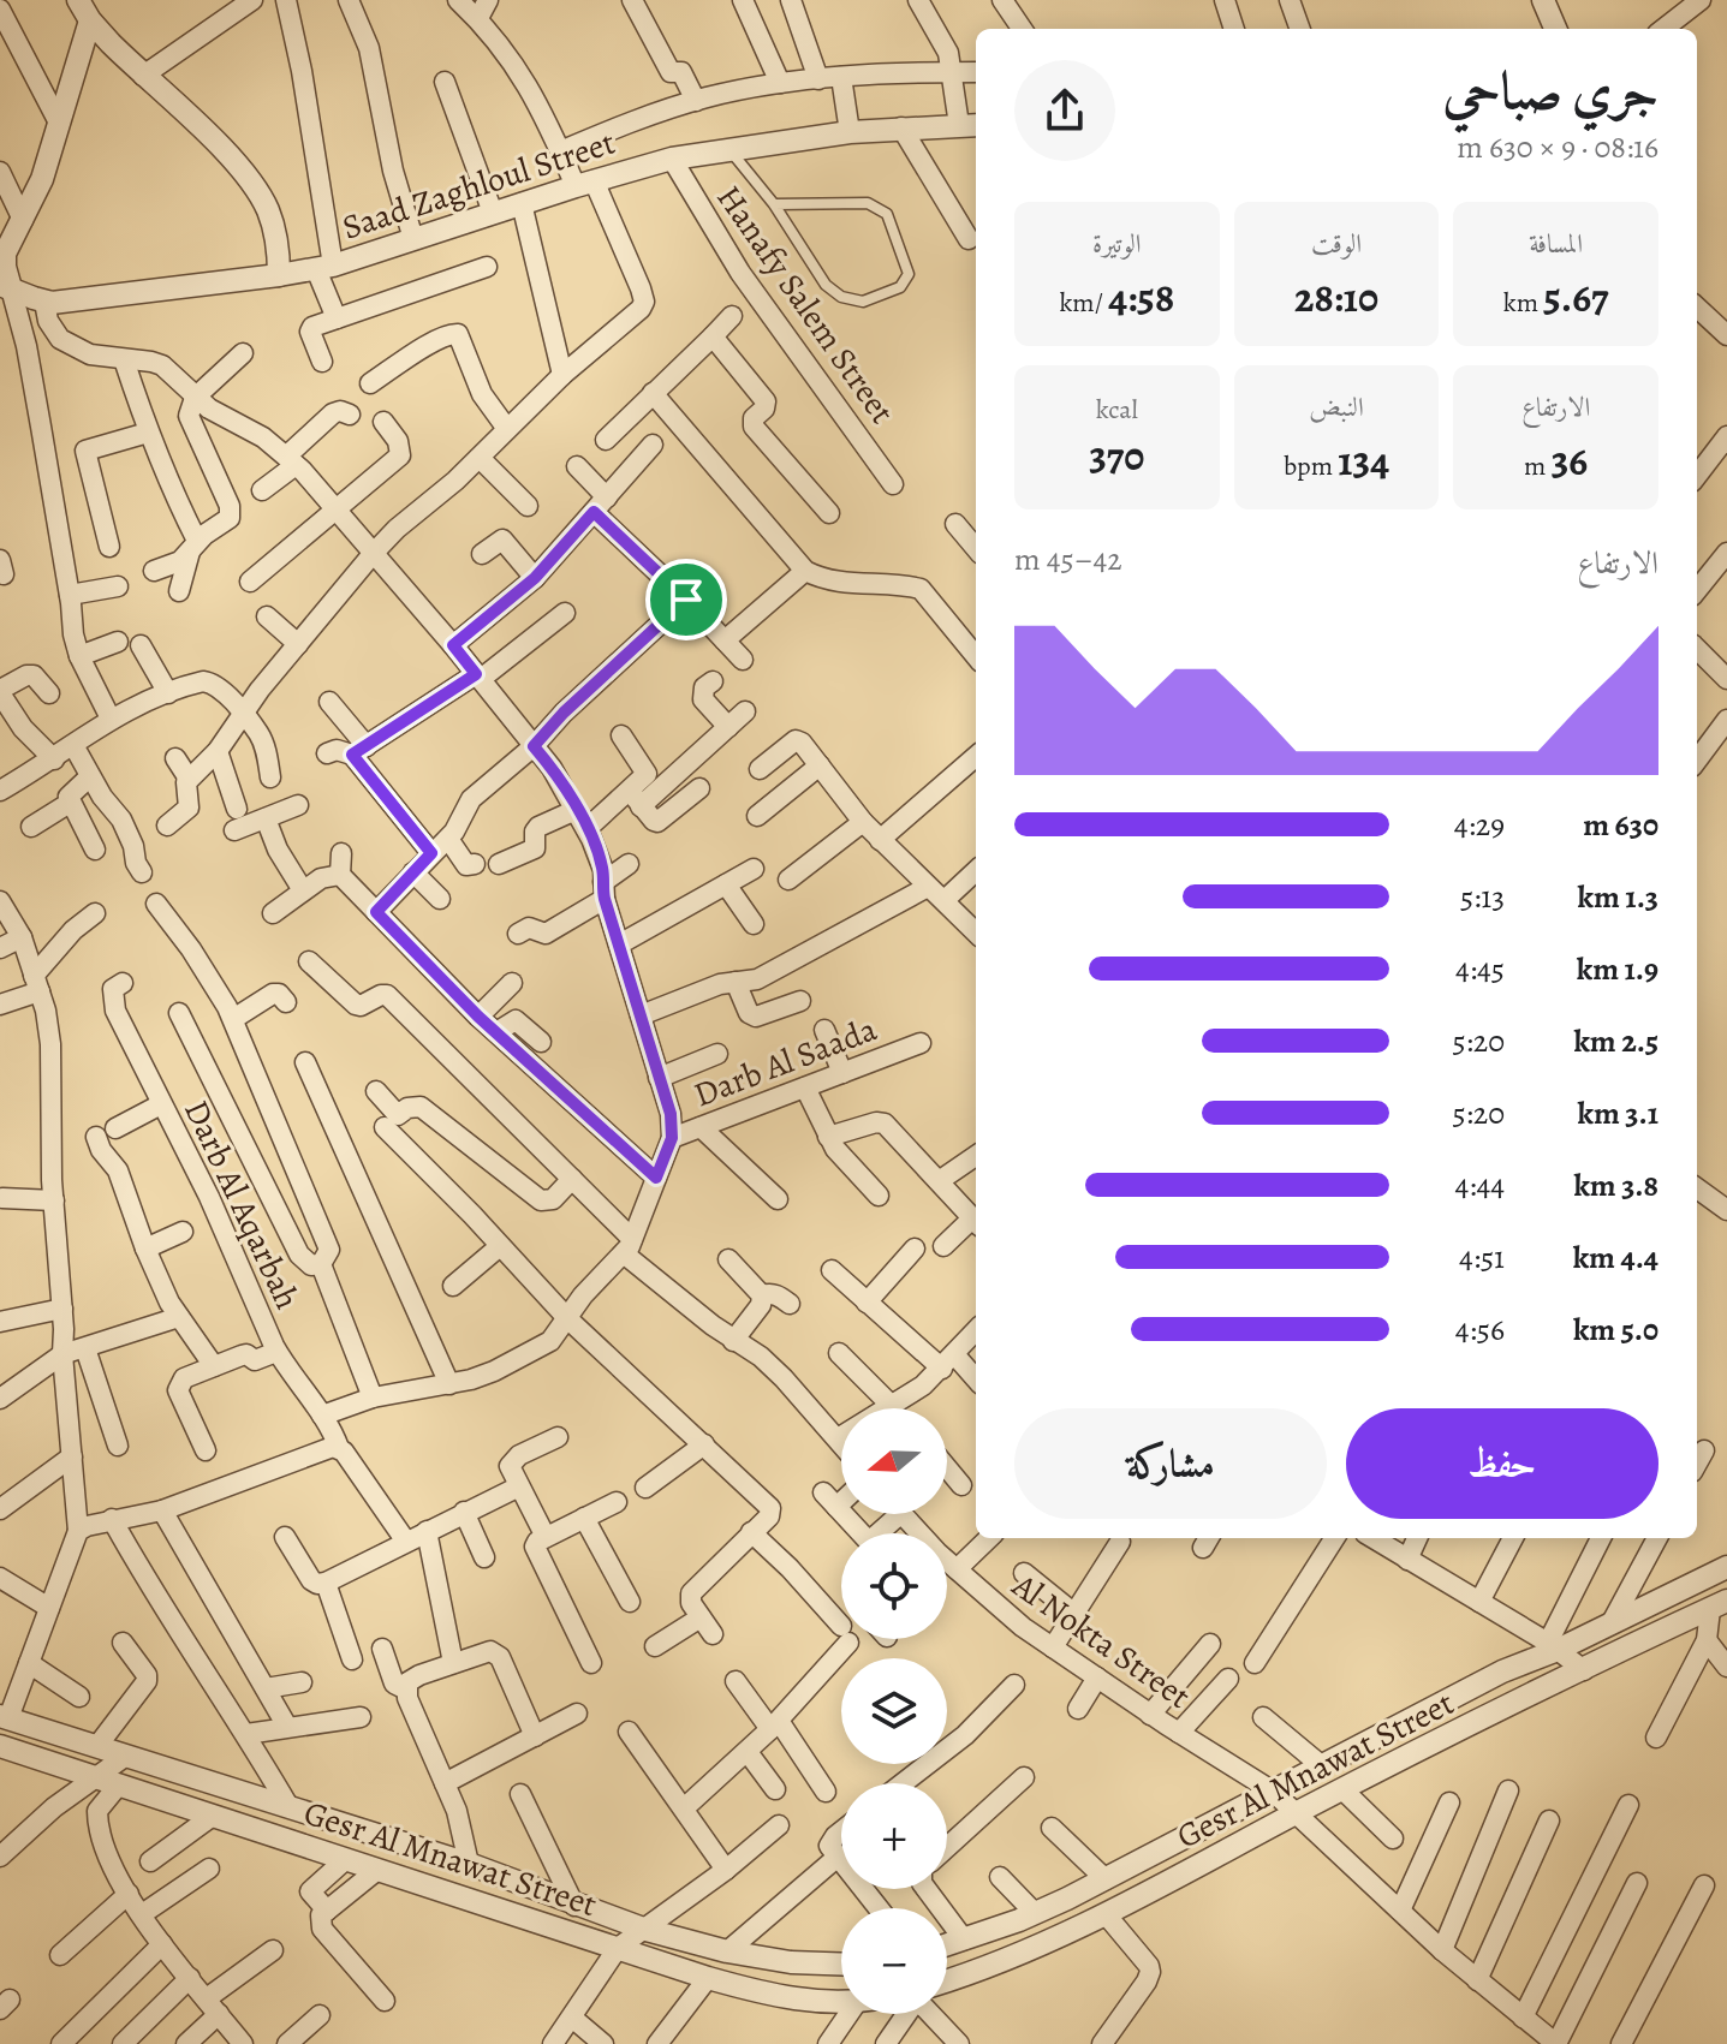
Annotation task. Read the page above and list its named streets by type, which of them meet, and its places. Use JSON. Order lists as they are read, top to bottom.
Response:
{
  "streets": {
    "street": [
      "Saad Zaghloul Street",
      "Hanafy Salem Street",
      "Darb Al Saada",
      "Darb Al Aqarbah",
      "Al Nokta Street",
      "Gesr Al Mnawat Street"
    ]
  },
  "crossings": [
    ["Saad Zaghloul Street", "Hanafy Salem Street"],
    ["Al Nokta Street", "Gesr Al Mnawat Street"]
  ],
  "north": "left",
  "page": {
    "heading": ["جري صباحي", "08:16 · 9 × 630 m"],
    "stats": [
      ["المسافة", "5.67 km"],
      ["الوقت", "28:10"],
      ["الوتيرة", "4:58 /km"],
      ["الارتفاع", "36 m"],
      ["النبض", "134 bpm"],
      ["kcal", "370"]
    ],
    "chart": ["الارتفاع", "42–45 m"],
    "list": [
      {
        "name": "630 m",
        "note": "4:29"
      },
      {
        "name": "1.3 km",
        "note": "5:13"
      },
      {
        "name": "1.9 km",
        "note": "4:45"
      },
      {
        "name": "2.5 km",
        "note": "5:20"
      },
      {
        "name": "3.1 km",
        "note": "5:20"
      },
      {
        "name": "3.8 km",
        "note": "4:44"
      },
      {
        "name": "4.4 km",
        "note": "4:51"
      },
      {
        "name": "5.0 km",
        "note": "4:56"
      }
    ],
    "buttons": ["حفظ", "مشاركة"],
    "map_buttons": ["+", "−"]
  }
}
